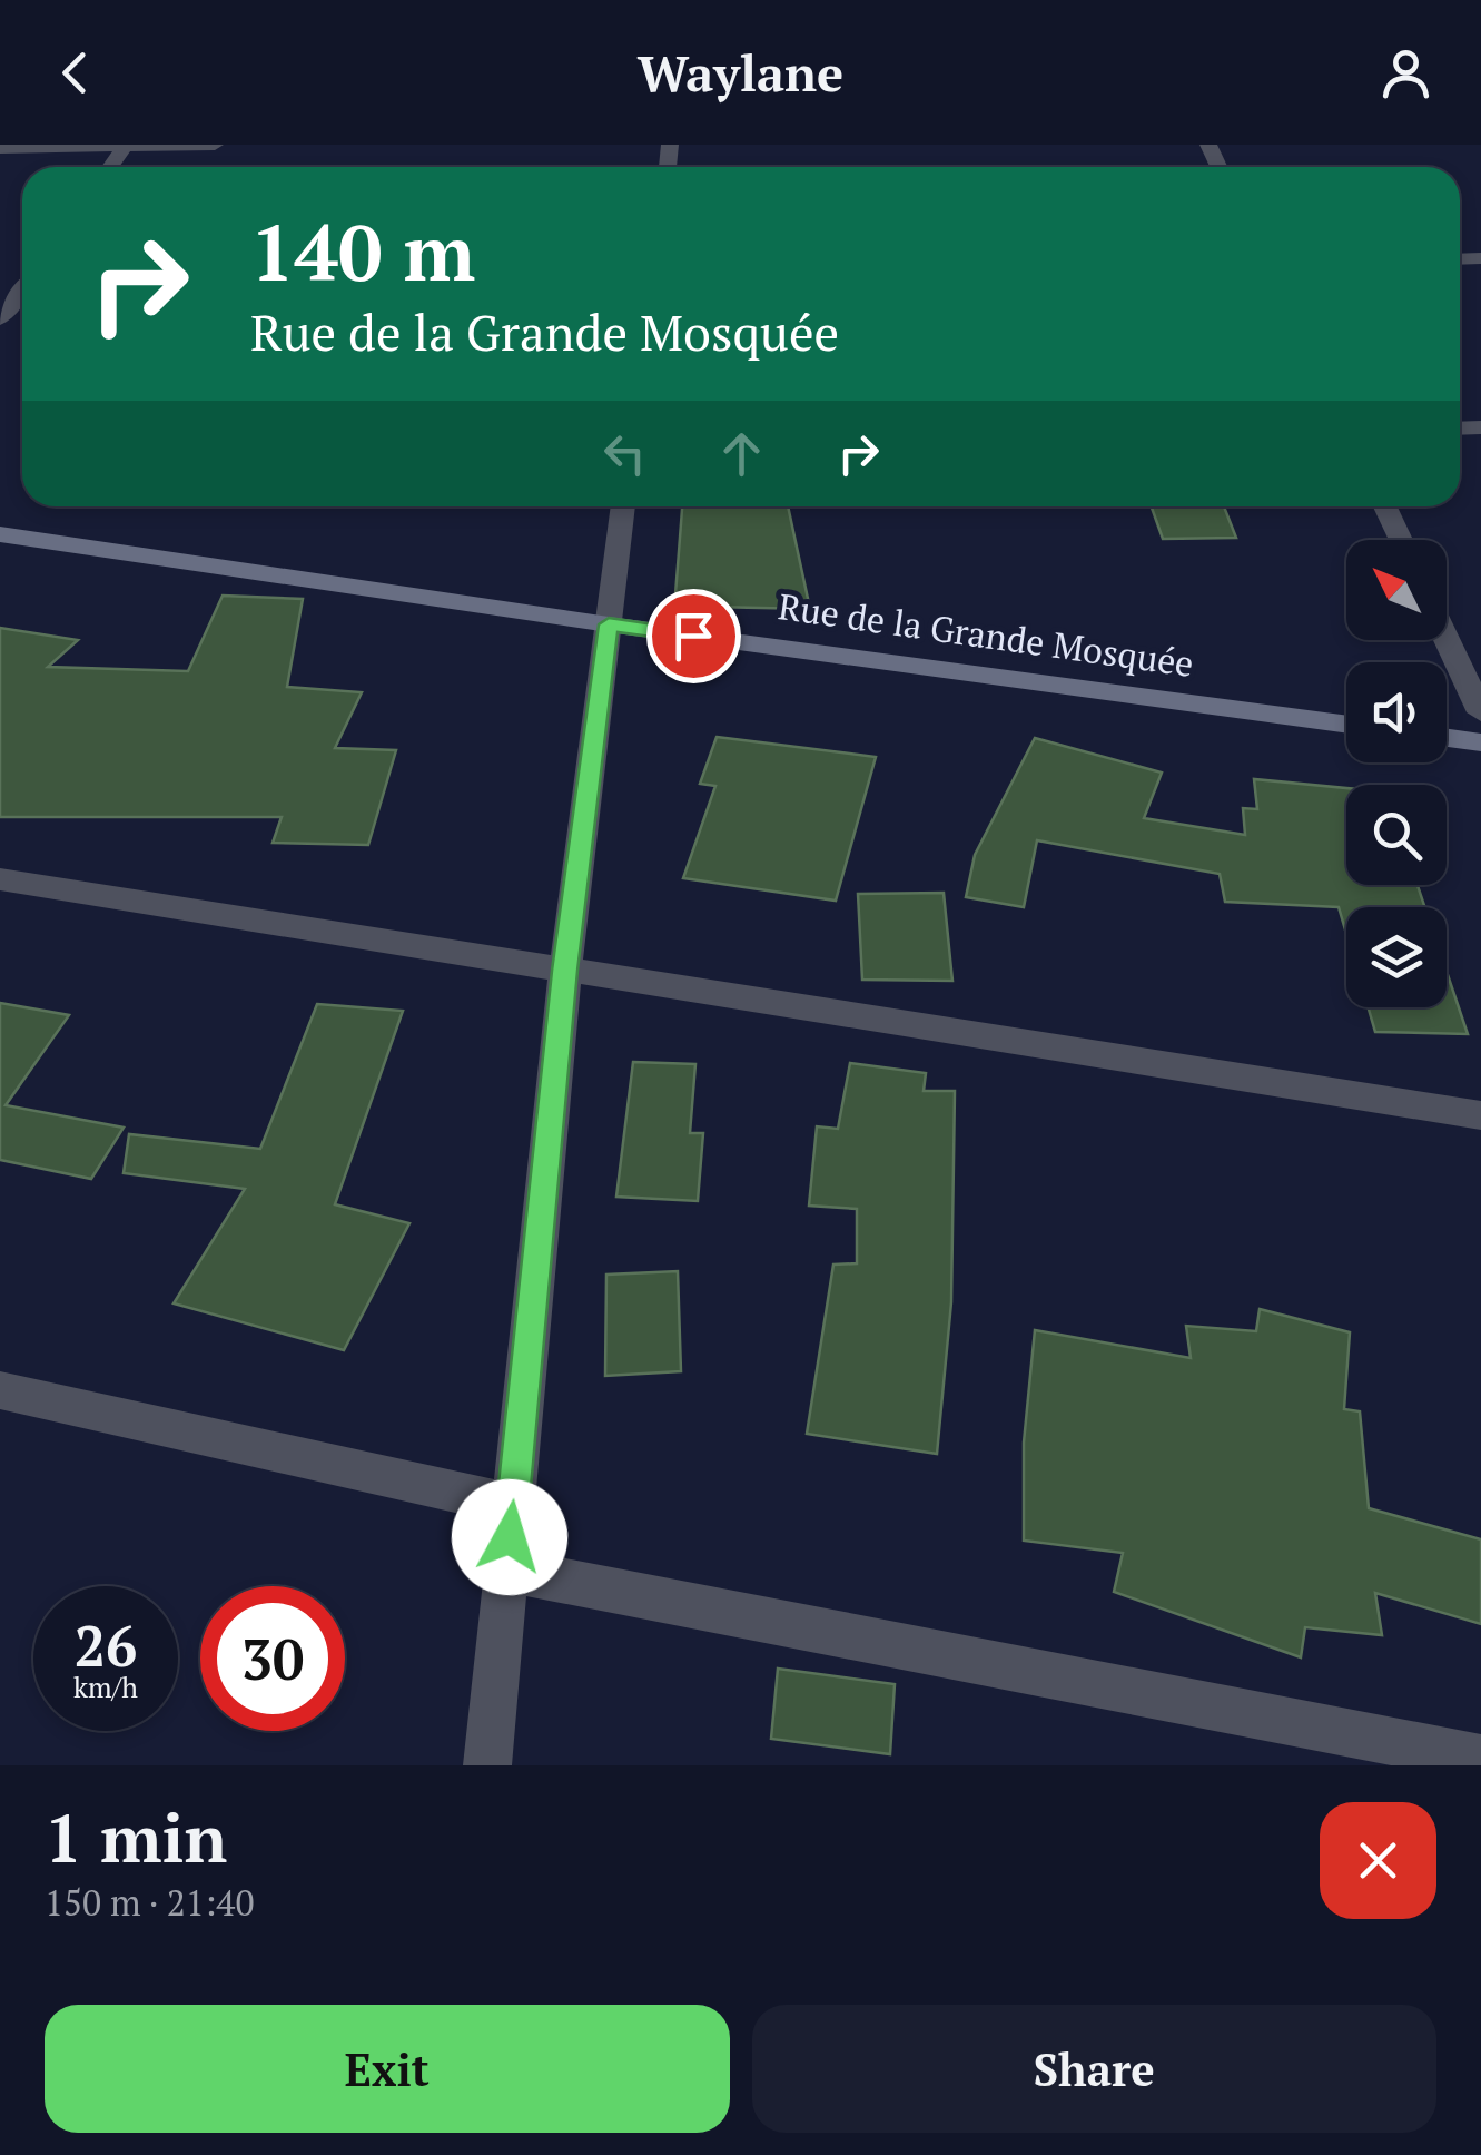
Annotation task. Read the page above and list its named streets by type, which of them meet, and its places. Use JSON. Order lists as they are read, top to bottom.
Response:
{
  "streets": {
    "street": ["Rue de la Grande Mosquée"]
  },
  "north": "top left",
  "page": {
    "header": "Waylane",
    "turn": ["140 m", "Rue de la Grande Mosquée"],
    "speed": "26 km/h",
    "limit": "30",
    "heading": ["1 min", "150 m · 21:40"],
    "buttons": ["Exit", "Share"]
  }
}
